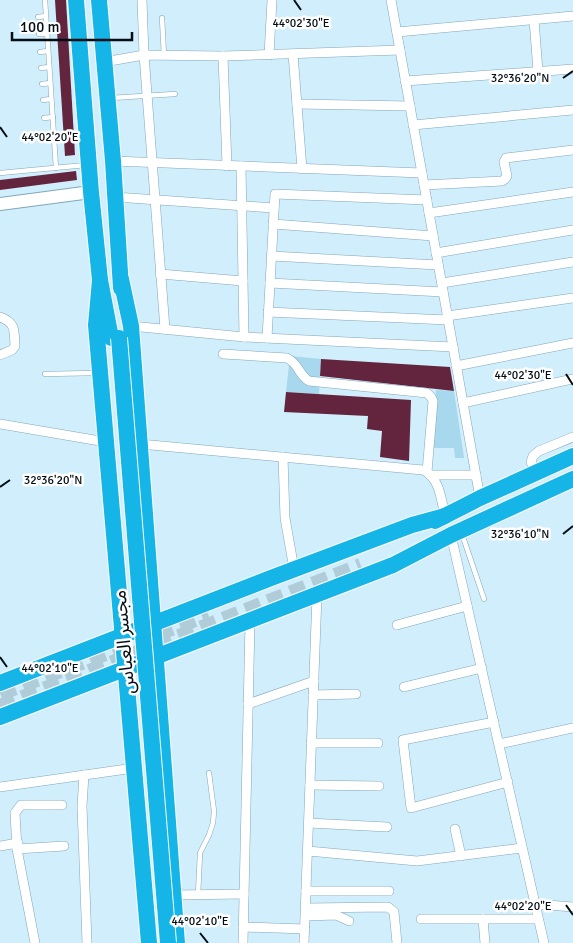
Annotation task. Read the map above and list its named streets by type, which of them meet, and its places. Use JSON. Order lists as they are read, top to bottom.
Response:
{
  "streets": {
    "highway": ["مجسر العباس"]
  },
  "scale_bar": "100 m",
  "coordinates": [
    "44°02'30\"E",
    "32°36'20\"N",
    "44°02'20\"E",
    "32°36'10\"N",
    "44°02'10\"E"
  ]
}
